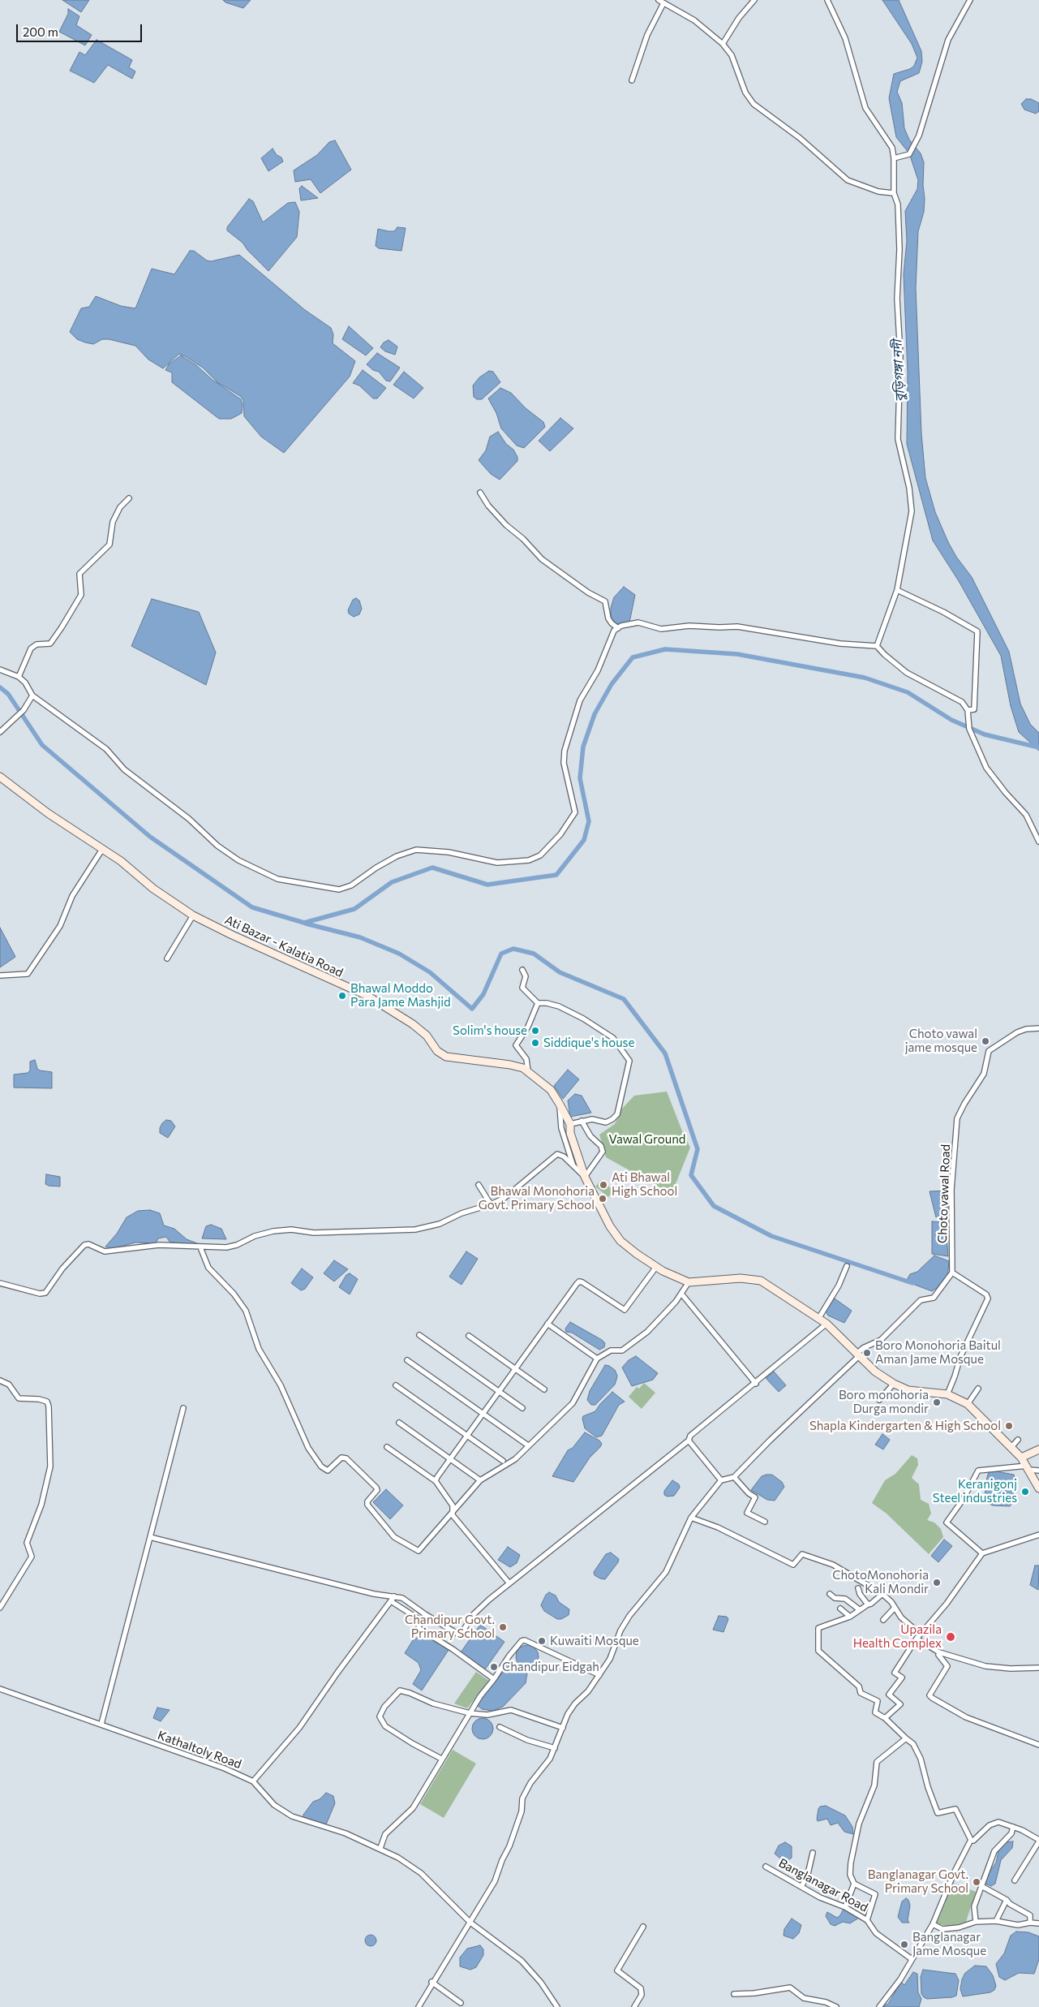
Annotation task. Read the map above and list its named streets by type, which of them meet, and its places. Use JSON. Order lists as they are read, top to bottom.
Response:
{
  "streets": {
    "main road": ["Ati Bazar - Kalatia Road"],
    "street": ["Choto vawal Road", "Kathaltoly Road", "Banglanagar Road"]
  },
  "water": ["বুড়িগঙ্গা নদী"],
  "parks": ["Vawal Ground"],
  "places": [
    "Bhawal Moddo Para Jame Mashjid",
    "Solim's house",
    "Choto vawal jame mosque",
    "Siddique's house",
    "Ati Bhawal High School",
    "Bhawal Monohoria Govt. Primary School",
    "Boro Monohoria Baitul Aman Jame Mosque",
    "Boro monohoria Durga mondir",
    "Shapla Kindergarten & High School",
    "Keranigonj Steel industries",
    "ChotoMonohoria Kali Mondir",
    "Chandipur Govt. Primary School",
    "Upazila Health Complex",
    "Kuwaiti Mosque",
    "Chandipur Eidgah",
    "Banglanagar Govt. Primary School",
    "Banglanagar Jame Mosque"
  ],
  "scale_bar": "200 m"
}
